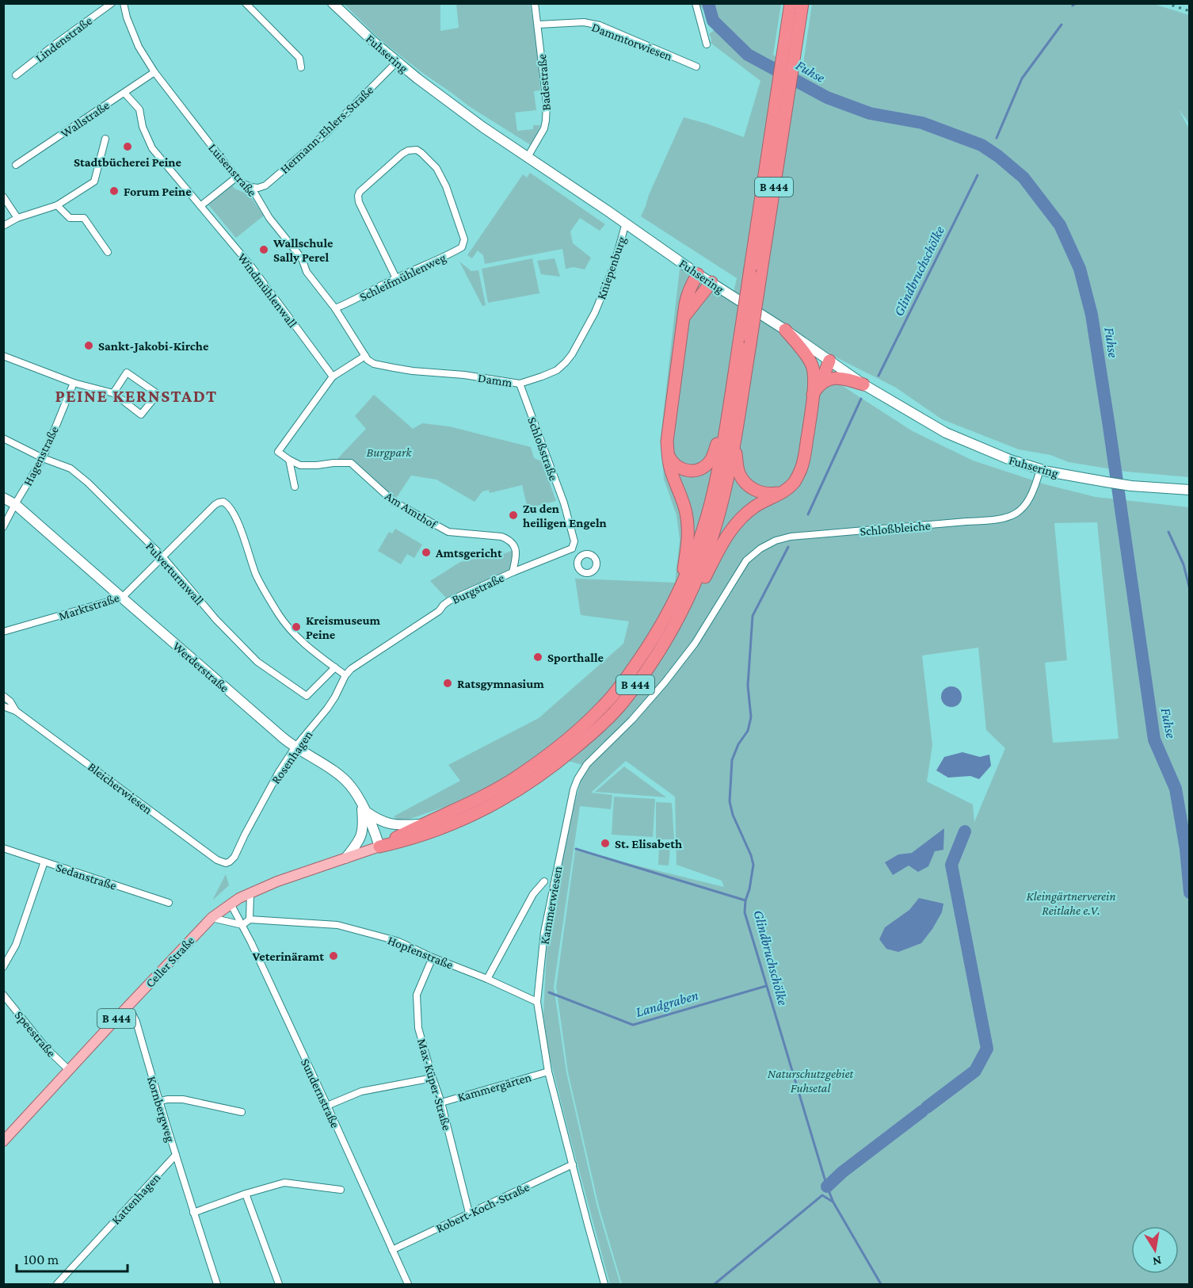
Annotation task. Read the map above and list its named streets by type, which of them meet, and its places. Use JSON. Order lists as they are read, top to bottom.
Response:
{
  "streets": {
    "highway": ["B 444"],
    "main road": ["Celler Straße"],
    "street": [
      "Lindenstraße",
      "Dammtorwiesen",
      "Fuhsering",
      "Badestraße",
      "Wallstraße",
      "Hermann-Ehlers-Straße",
      "Luisenstraße",
      "Kniepenburg",
      "Schleifmühlenweg",
      "Windmühlenwall",
      "Damm",
      "Schloßstraße",
      "Hagenstraße",
      "Am Amthof",
      "Schloßbleiche",
      "Pulverturmwall",
      "Burgstraße",
      "Marktstraße",
      "Werderstraße",
      "Rosenhagen",
      "Bleicherwiesen",
      "Sedanstraße",
      "Kammerwiesen",
      "Hopfenstraße",
      "Speestraße",
      "Max-Küper-Straße",
      "Kammergärten",
      "Sundernstraße",
      "Kornbergweg",
      "Kattenhagen",
      "Robert-Koch-Straße"
    ]
  },
  "crossings": [
    ["Dammtorwiesen", "Badestraße"],
    ["Fuhsering", "Badestraße"],
    ["Fuhsering", "Hermann-Ehlers-Straße"],
    ["Fuhsering", "Kniepenburg"],
    ["Fuhsering", "Schloßbleiche"],
    ["Wallstraße", "Luisenstraße"],
    ["Wallstraße", "Windmühlenwall"],
    ["Hermann-Ehlers-Straße", "Luisenstraße"],
    ["Luisenstraße", "Schleifmühlenweg"],
    ["Luisenstraße", "Damm"],
    ["B 444", "Werderstraße"],
    ["B 444", "Celler Straße"],
    ["Kniepenburg", "Damm"],
    ["Windmühlenwall", "Am Amthof"],
    ["Damm", "Schloßstraße"],
    ["Schloßstraße", "Burgstraße"],
    ["Hagenstraße", "Pulverturmwall"],
    ["Hagenstraße", "Werderstraße"],
    ["Am Amthof", "Burgstraße"],
    ["Schloßbleiche", "Kammerwiesen"],
    ["Pulverturmwall", "Marktstraße"],
    ["Burgstraße", "Rosenhagen"],
    ["Marktstraße", "Werderstraße"],
    ["Werderstraße", "Rosenhagen"],
    ["Werderstraße", "Celler Straße"],
    ["Rosenhagen", "Bleicherwiesen"],
    ["Kammerwiesen", "Hopfenstraße"],
    ["Kammerwiesen", "Kammergärten"],
    ["Kammerwiesen", "Robert-Koch-Straße"],
    ["Hopfenstraße", "Max-Küper-Straße"],
    ["Celler Straße", "Speestraße"],
    ["Celler Straße", "Sundernstraße"],
    ["Celler Straße", "Kornbergweg"],
    ["Max-Küper-Straße", "Kammergärten"],
    ["Max-Küper-Straße", "Robert-Koch-Straße"],
    ["Sundernstraße", "Robert-Koch-Straße"],
    ["Kornbergweg", "Kattenhagen"]
  ],
  "districts": ["PEINE KERNSTADT"],
  "water": ["Fuhse", "Glindbruchschölke", "Landgraben"],
  "parks": ["Burgpark", "Kleingärtnerverein Reitlahe e.V.", "Naturschutzgebiet Fuhsetal"],
  "places": [
    "Stadtbücherei Peine",
    "Forum Peine",
    "Wallschule Sally Perel",
    "Sankt-Jakobi-Kirche",
    "Zu den heiligen Engeln",
    "Amtsgericht",
    "Kreismuseum Peine",
    "Sporthalle",
    "Ratsgymnasium",
    "St. Elisabeth",
    "Veterinäramt"
  ],
  "scale_bar": "100 m",
  "north": "bottom"
}
